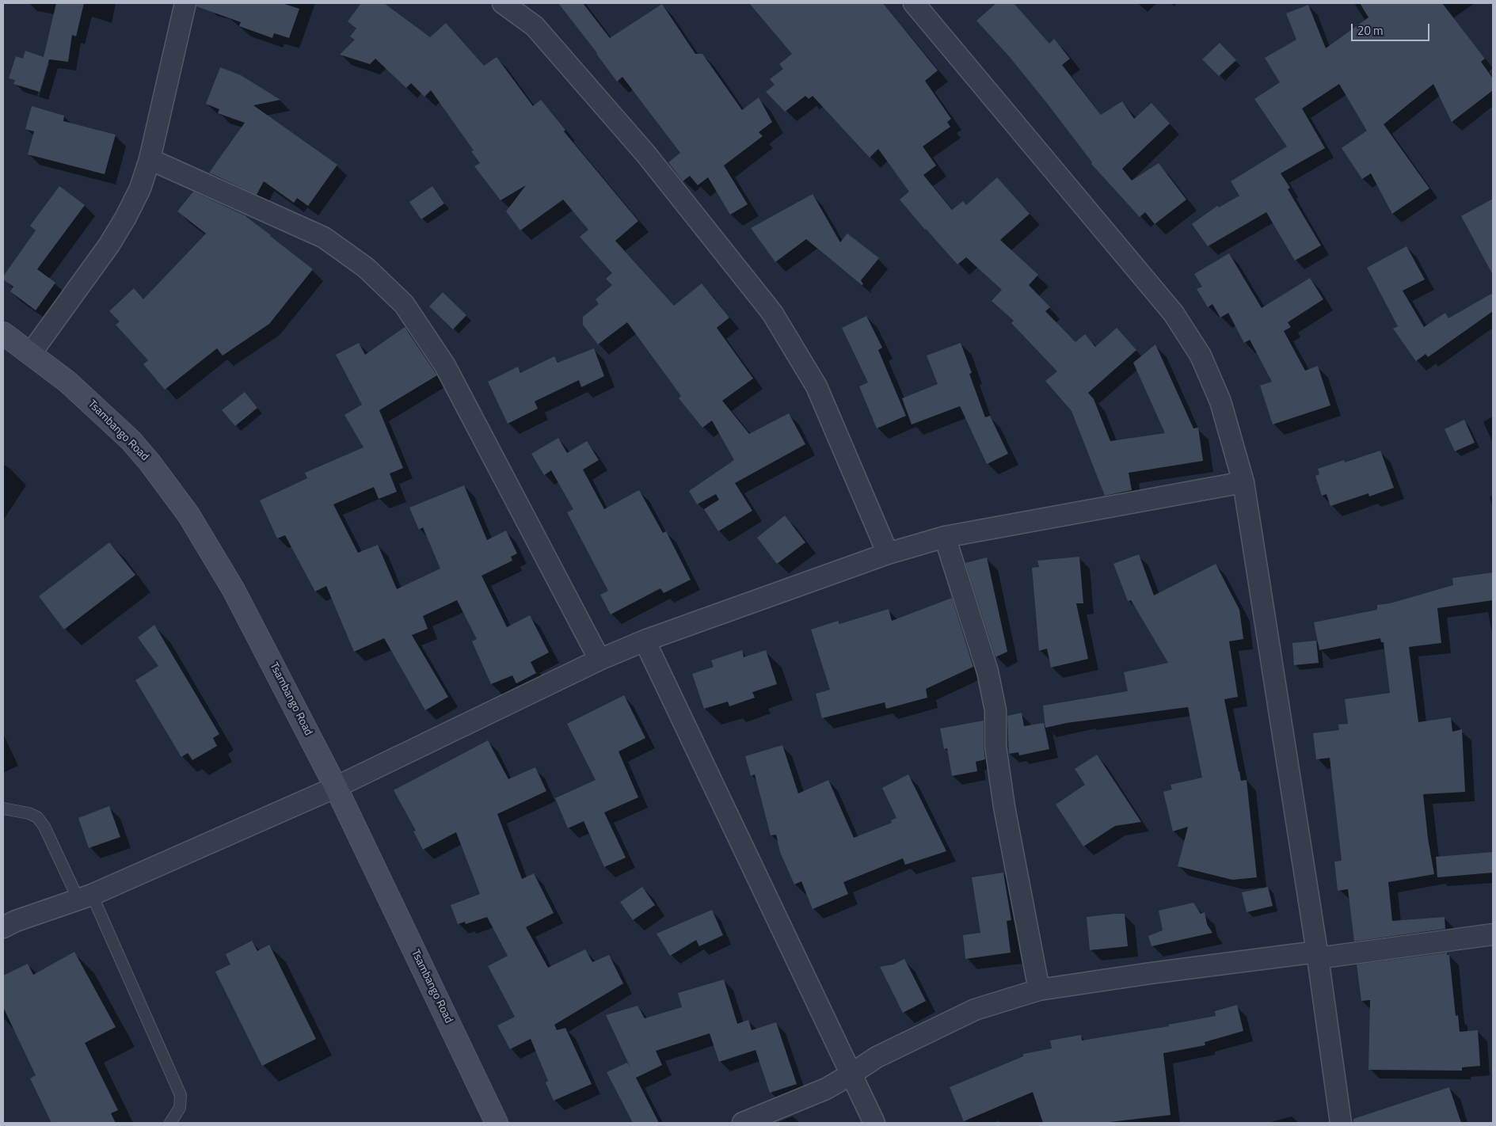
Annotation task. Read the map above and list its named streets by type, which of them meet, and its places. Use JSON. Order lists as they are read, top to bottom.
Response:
{
  "streets": {
    "street": ["Tsambango Road"]
  },
  "scale_bar": "20 m"
}
